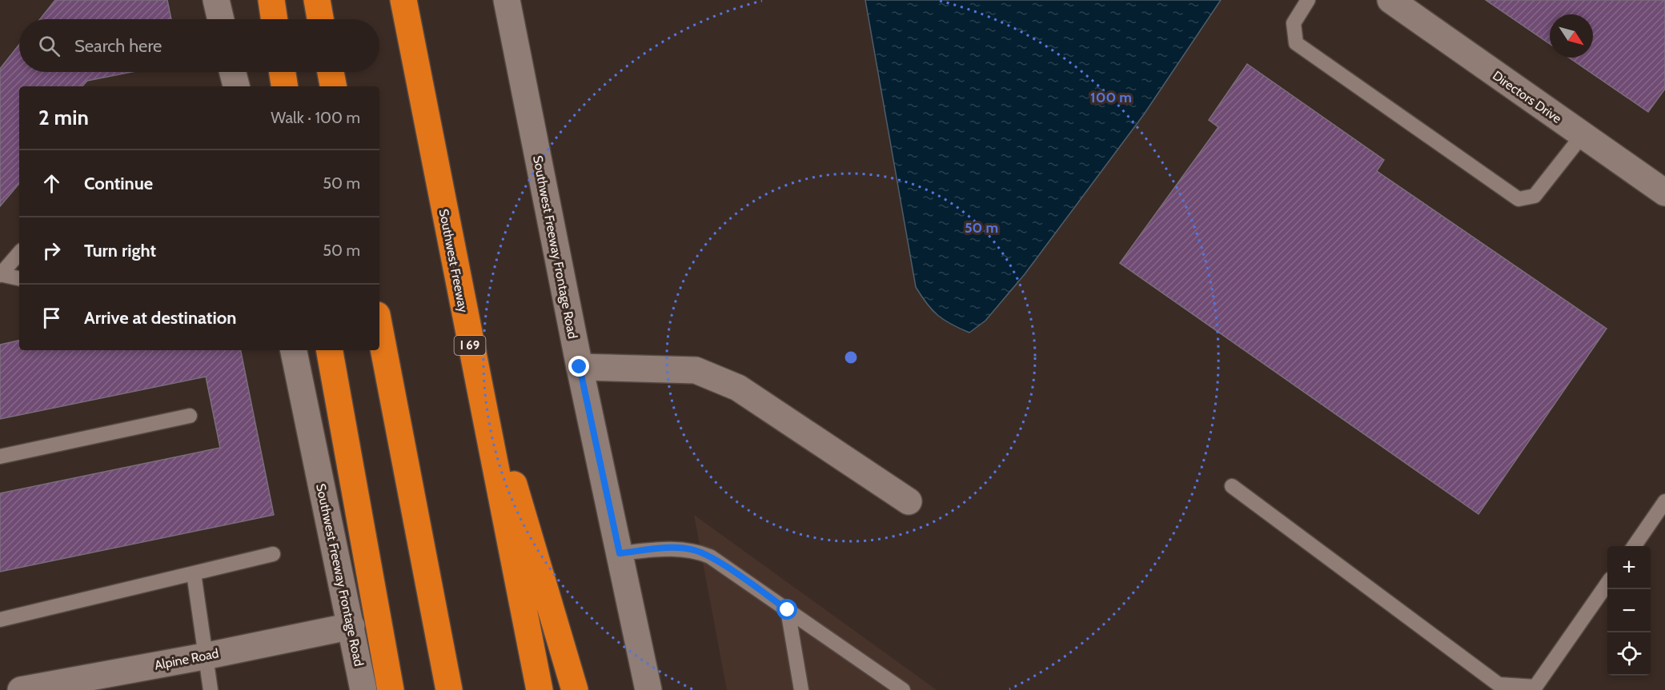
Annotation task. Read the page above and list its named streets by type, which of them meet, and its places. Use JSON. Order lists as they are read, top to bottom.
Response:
{
  "streets": {
    "highway": ["Southwest Freeway", "I 69"],
    "main road": ["Directors Drive", "Southwest Freeway Frontage Road", "Alpine Road"]
  },
  "crossings": [
    ["Southwest Freeway Frontage Road", "Alpine Road"]
  ],
  "north": "bottom right",
  "page": {
    "search": "Search here",
    "heading": ["2 min", "Walk · 100 m"],
    "list": [
      ["Continue", "50 m"],
      ["Turn right", "50 m"],
      "Arrive at destination"
    ],
    "map_buttons": ["+", "−"]
  },
  "rings": ["100 m", "50 m"]
}
